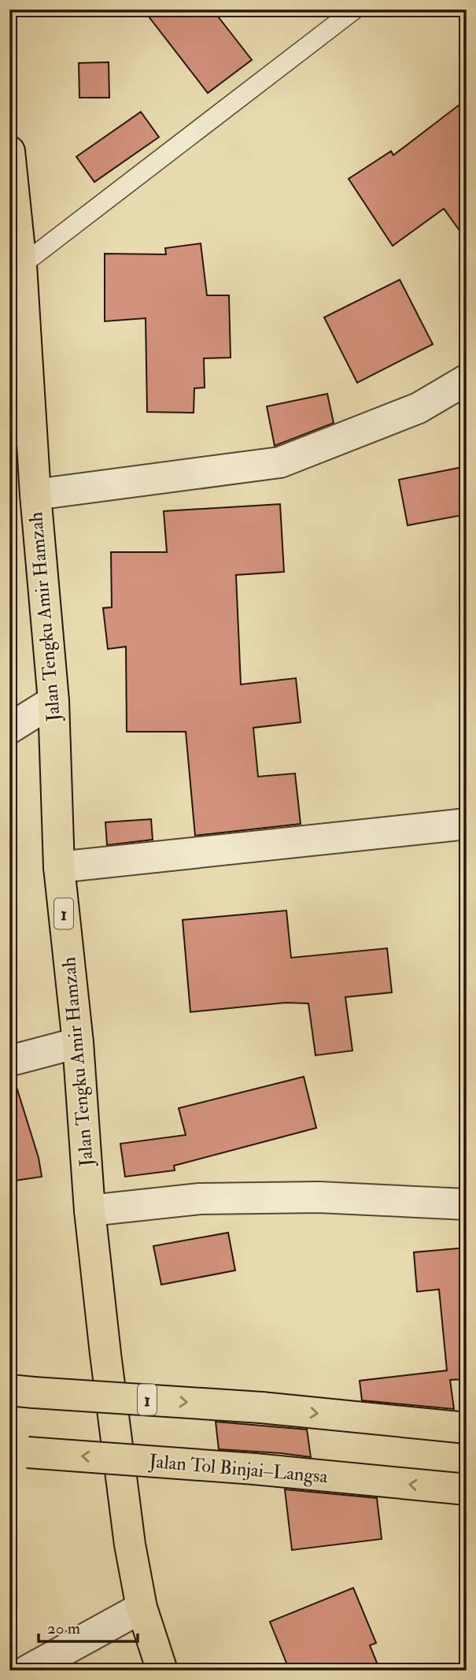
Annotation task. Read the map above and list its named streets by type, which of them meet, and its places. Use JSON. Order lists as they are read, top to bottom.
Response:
{
  "streets": {
    "highway": ["Jalan Tengku Amir Hamzah", "1", "Jalan Tol Binjai–Langsa"]
  },
  "scale_bar": "20 m"
}
